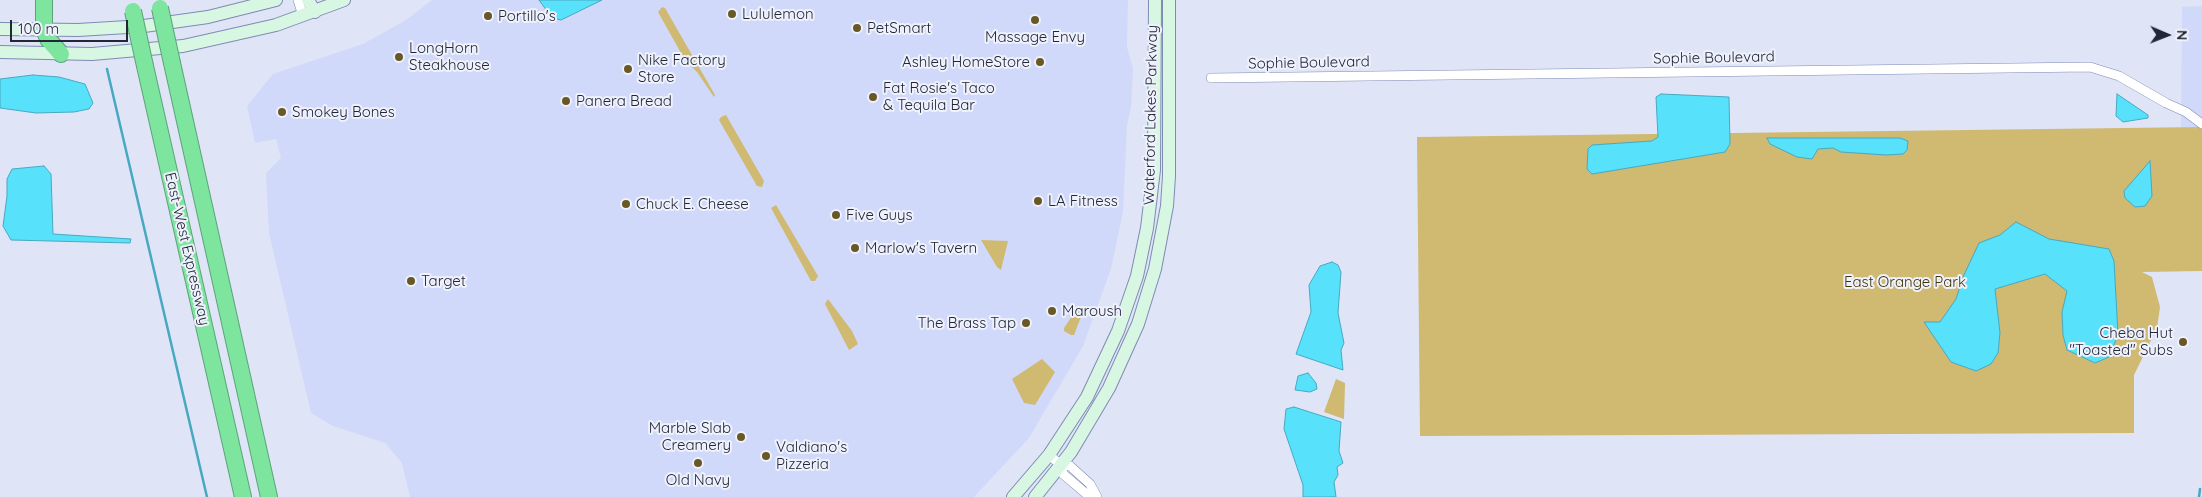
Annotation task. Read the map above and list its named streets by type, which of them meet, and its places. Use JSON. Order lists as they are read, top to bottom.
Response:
{
  "streets": {
    "highway": ["East-West Expressway"],
    "street": ["Sophie Boulevard", "Waterford Lakes Parkway"]
  },
  "parks": ["East Orange Park"],
  "places": [
    "Lululemon",
    "Portillo's",
    "Massage Envy",
    "PetSmart",
    "LongHorn Steakhouse",
    "Ashley HomeStore",
    "Nike Factory Store",
    "Fat Rosie's Taco & Tequila Bar",
    "Panera Bread",
    "Smokey Bones",
    "LA Fitness",
    "Chuck E. Cheese",
    "Five Guys",
    "Marlow's Tavern",
    "Target",
    "Maroush",
    "The Brass Tap",
    "Cheba Hut \"Toasted\" Subs",
    "Marble Slab Creamery",
    "Valdiano's Pizzeria",
    "Old Navy"
  ],
  "scale_bar": "100 m",
  "north": "right"
}
